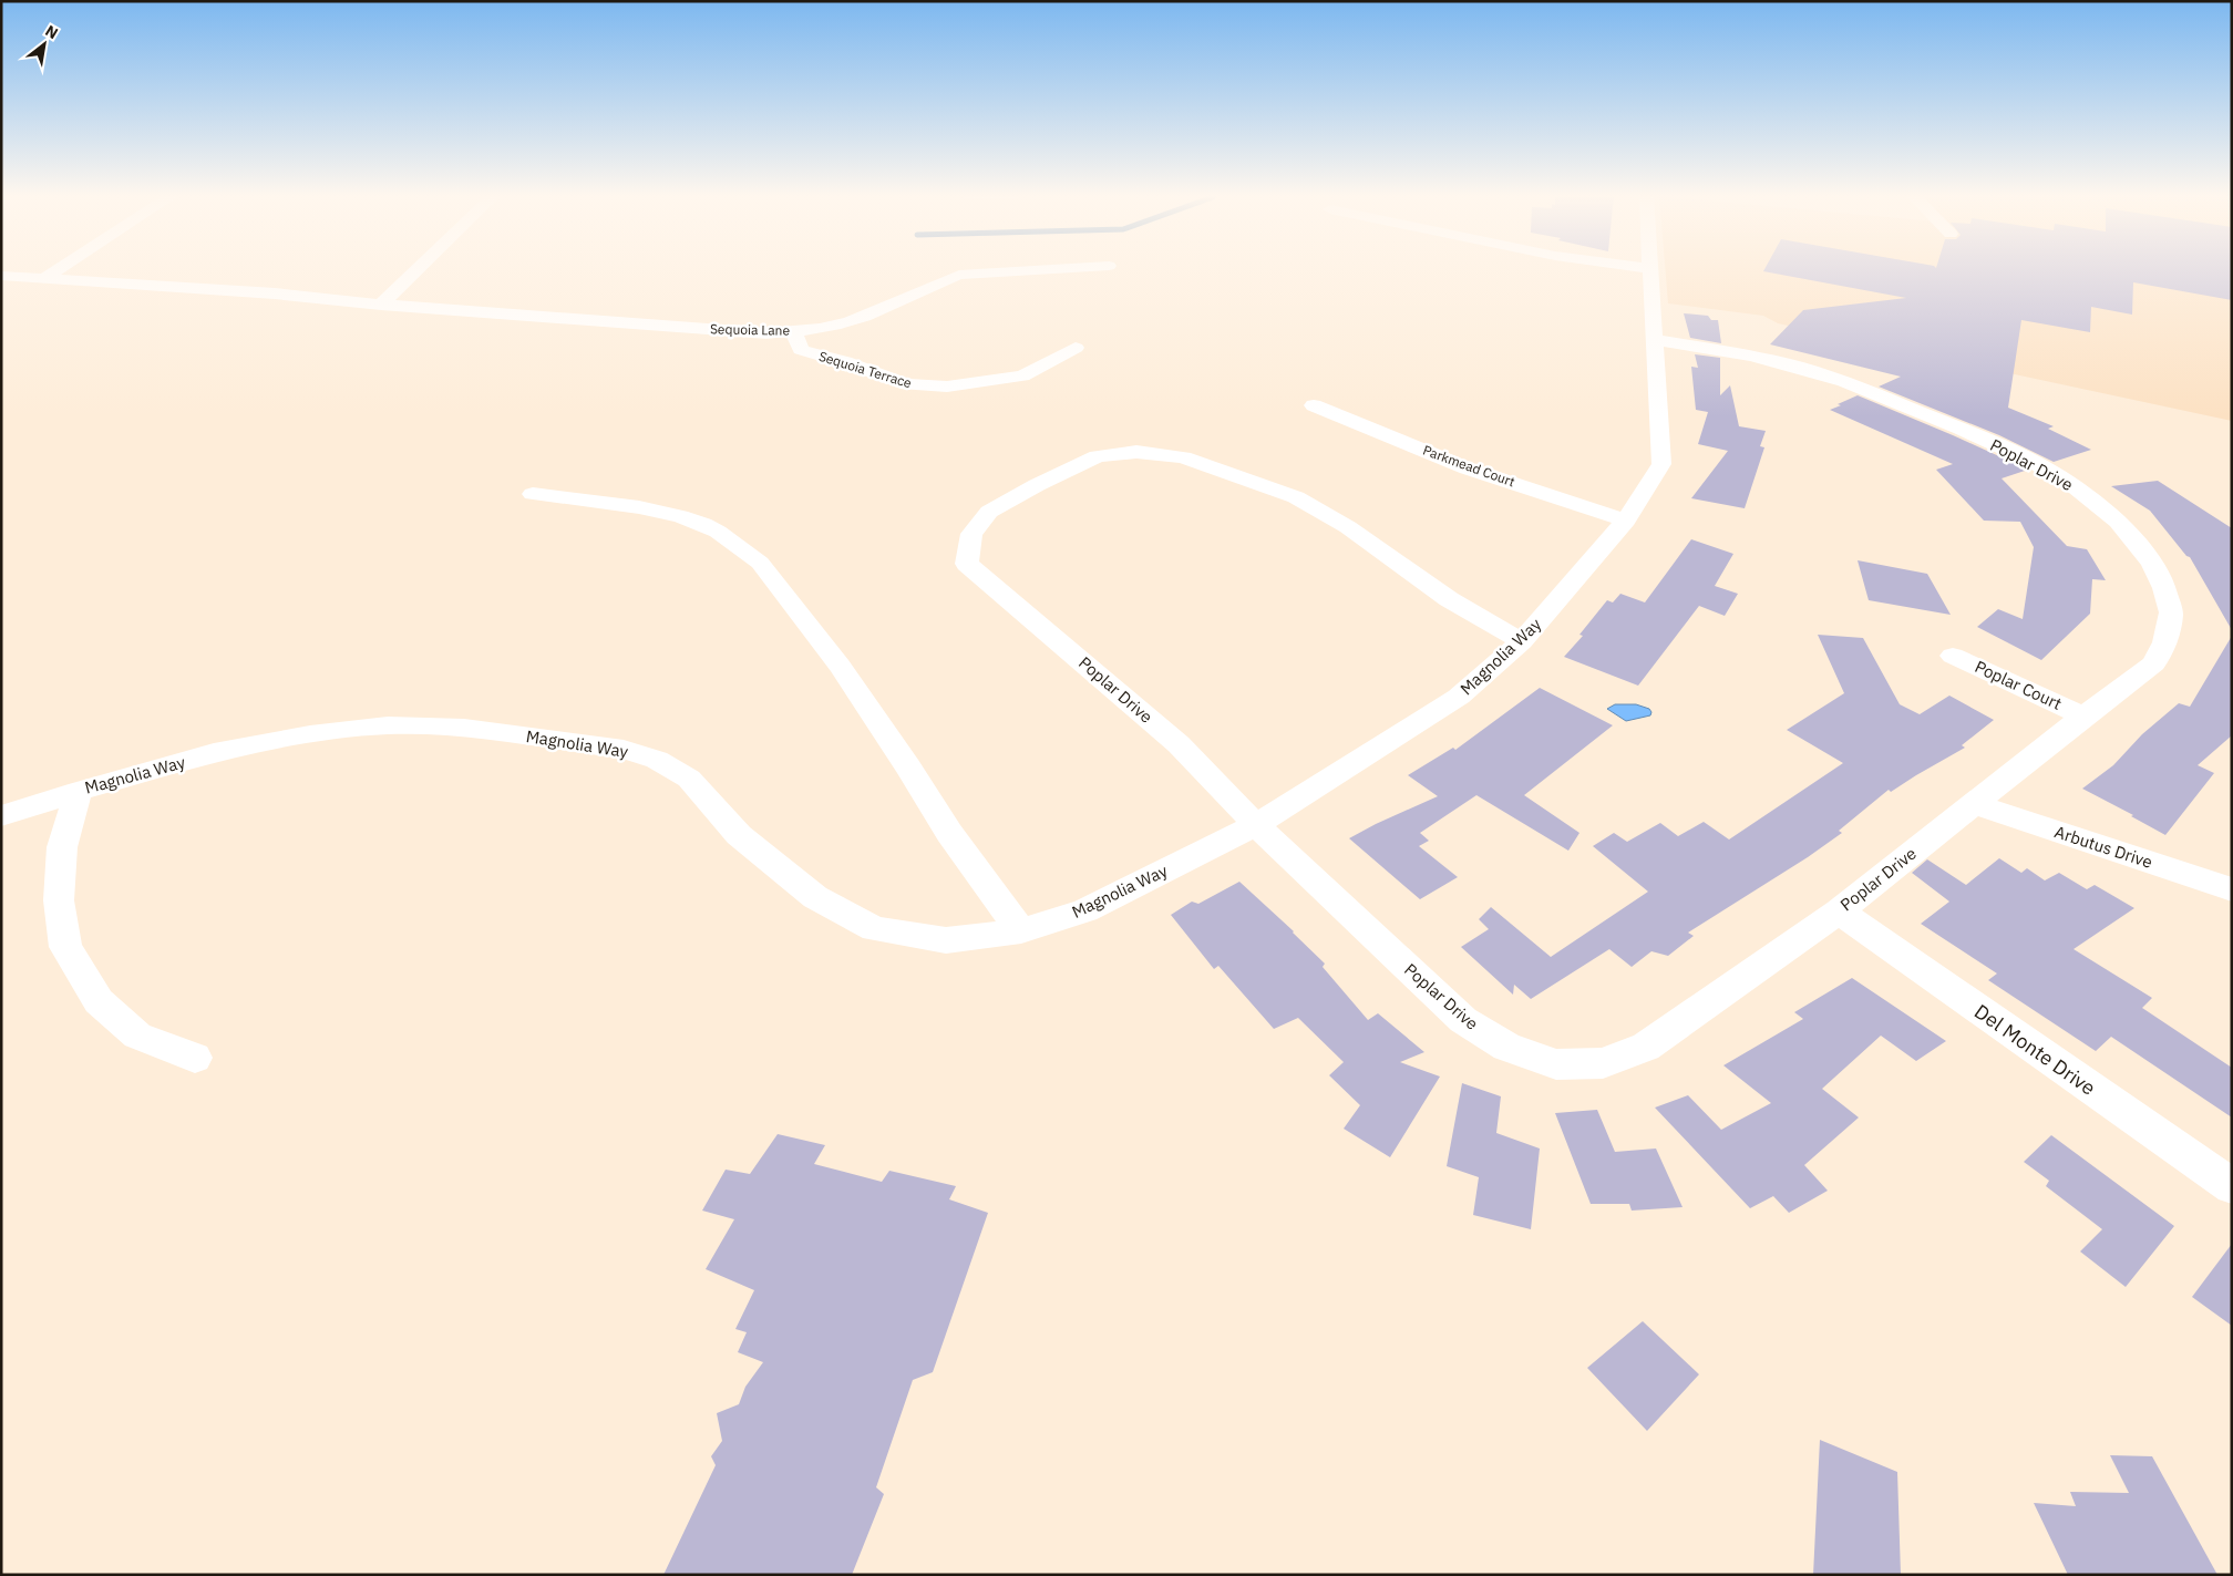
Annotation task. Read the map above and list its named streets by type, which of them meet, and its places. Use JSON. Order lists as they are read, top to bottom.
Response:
{
  "streets": {
    "street": [
      "Sequoia Lane",
      "Sequoia Terrace",
      "Poplar Drive",
      "Parkmead Court",
      "Magnolia Way",
      "Poplar Court",
      "Arbutus Drive",
      "Del Monte Drive"
    ]
  },
  "crossings": [
    ["Sequoia Lane", "Sequoia Terrace"],
    ["Poplar Drive", "Magnolia Way"],
    ["Poplar Drive", "Poplar Court"],
    ["Poplar Drive", "Arbutus Drive"],
    ["Poplar Drive", "Del Monte Drive"],
    ["Parkmead Court", "Magnolia Way"]
  ],
  "north": "top right"
}
